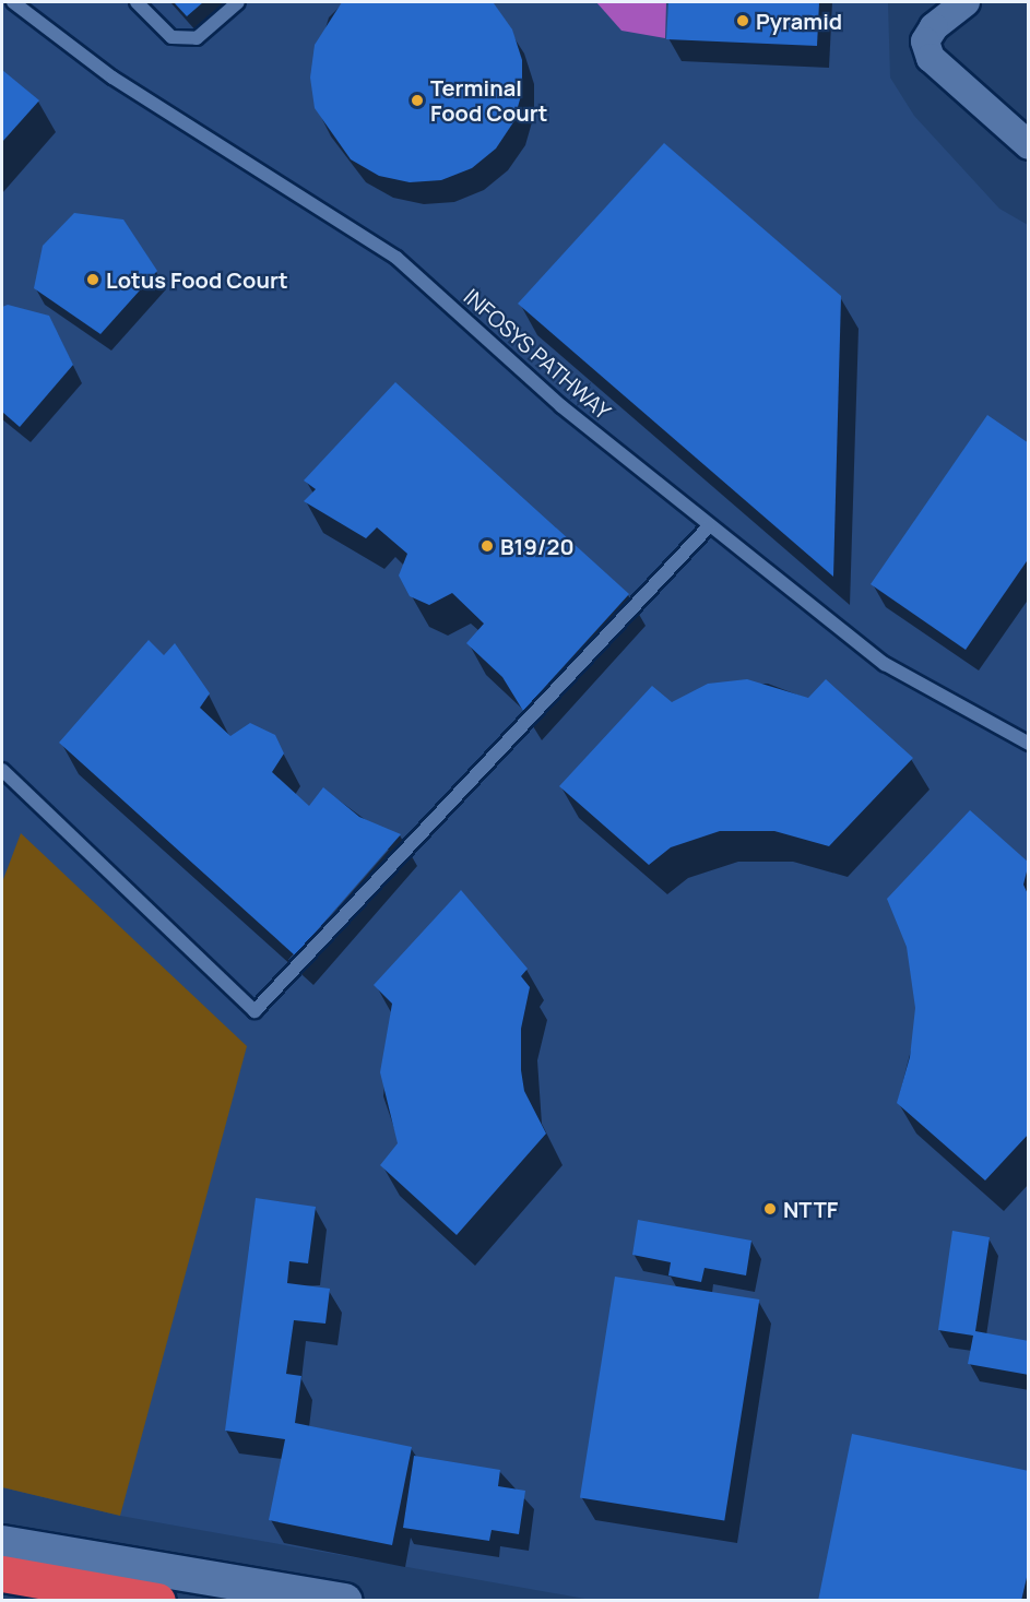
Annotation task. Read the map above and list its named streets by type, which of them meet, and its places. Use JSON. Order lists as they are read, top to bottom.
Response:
{
  "streets": {
    "lane": ["INFOSYS PATHWAY"]
  },
  "places": [
    "Pyramid",
    "Terminal Food Court",
    "Lotus Food Court",
    "B19/20",
    "NTTF"
  ]
}
